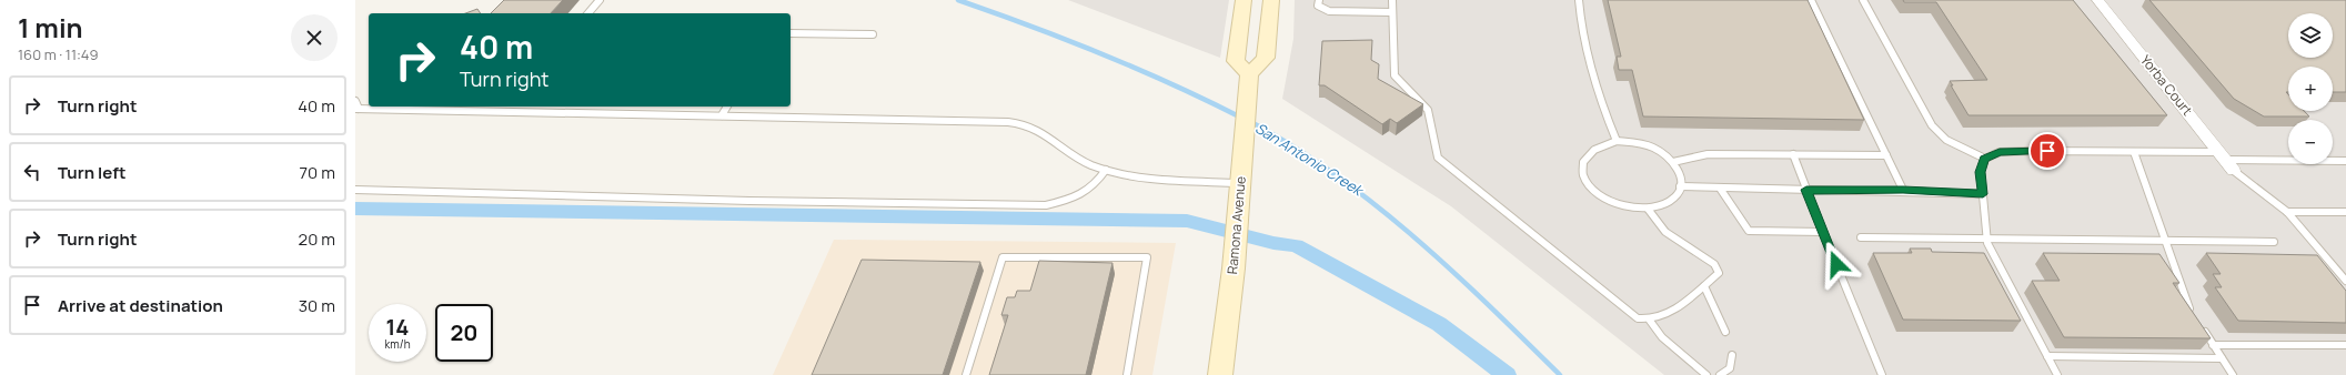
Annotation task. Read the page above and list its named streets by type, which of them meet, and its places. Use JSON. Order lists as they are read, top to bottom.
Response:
{
  "streets": {
    "main road": ["Ramona Avenue"],
    "street": ["Yorba Court"]
  },
  "water": ["San Antonio Creek"],
  "page": {
    "heading": ["1 min", "160 m · 11:49"],
    "map_buttons": ["+", "−"],
    "turn": ["40 m", "Turn right"],
    "list": [
      {
        "name": "Turn right",
        "value": "40 m"
      },
      {
        "name": "Turn left",
        "value": "70 m"
      },
      {
        "name": "Turn right",
        "value": "20 m"
      },
      {
        "name": "Arrive at destination",
        "value": "30 m"
      }
    ],
    "speed": "14 km/h",
    "limit": "20"
  }
}
